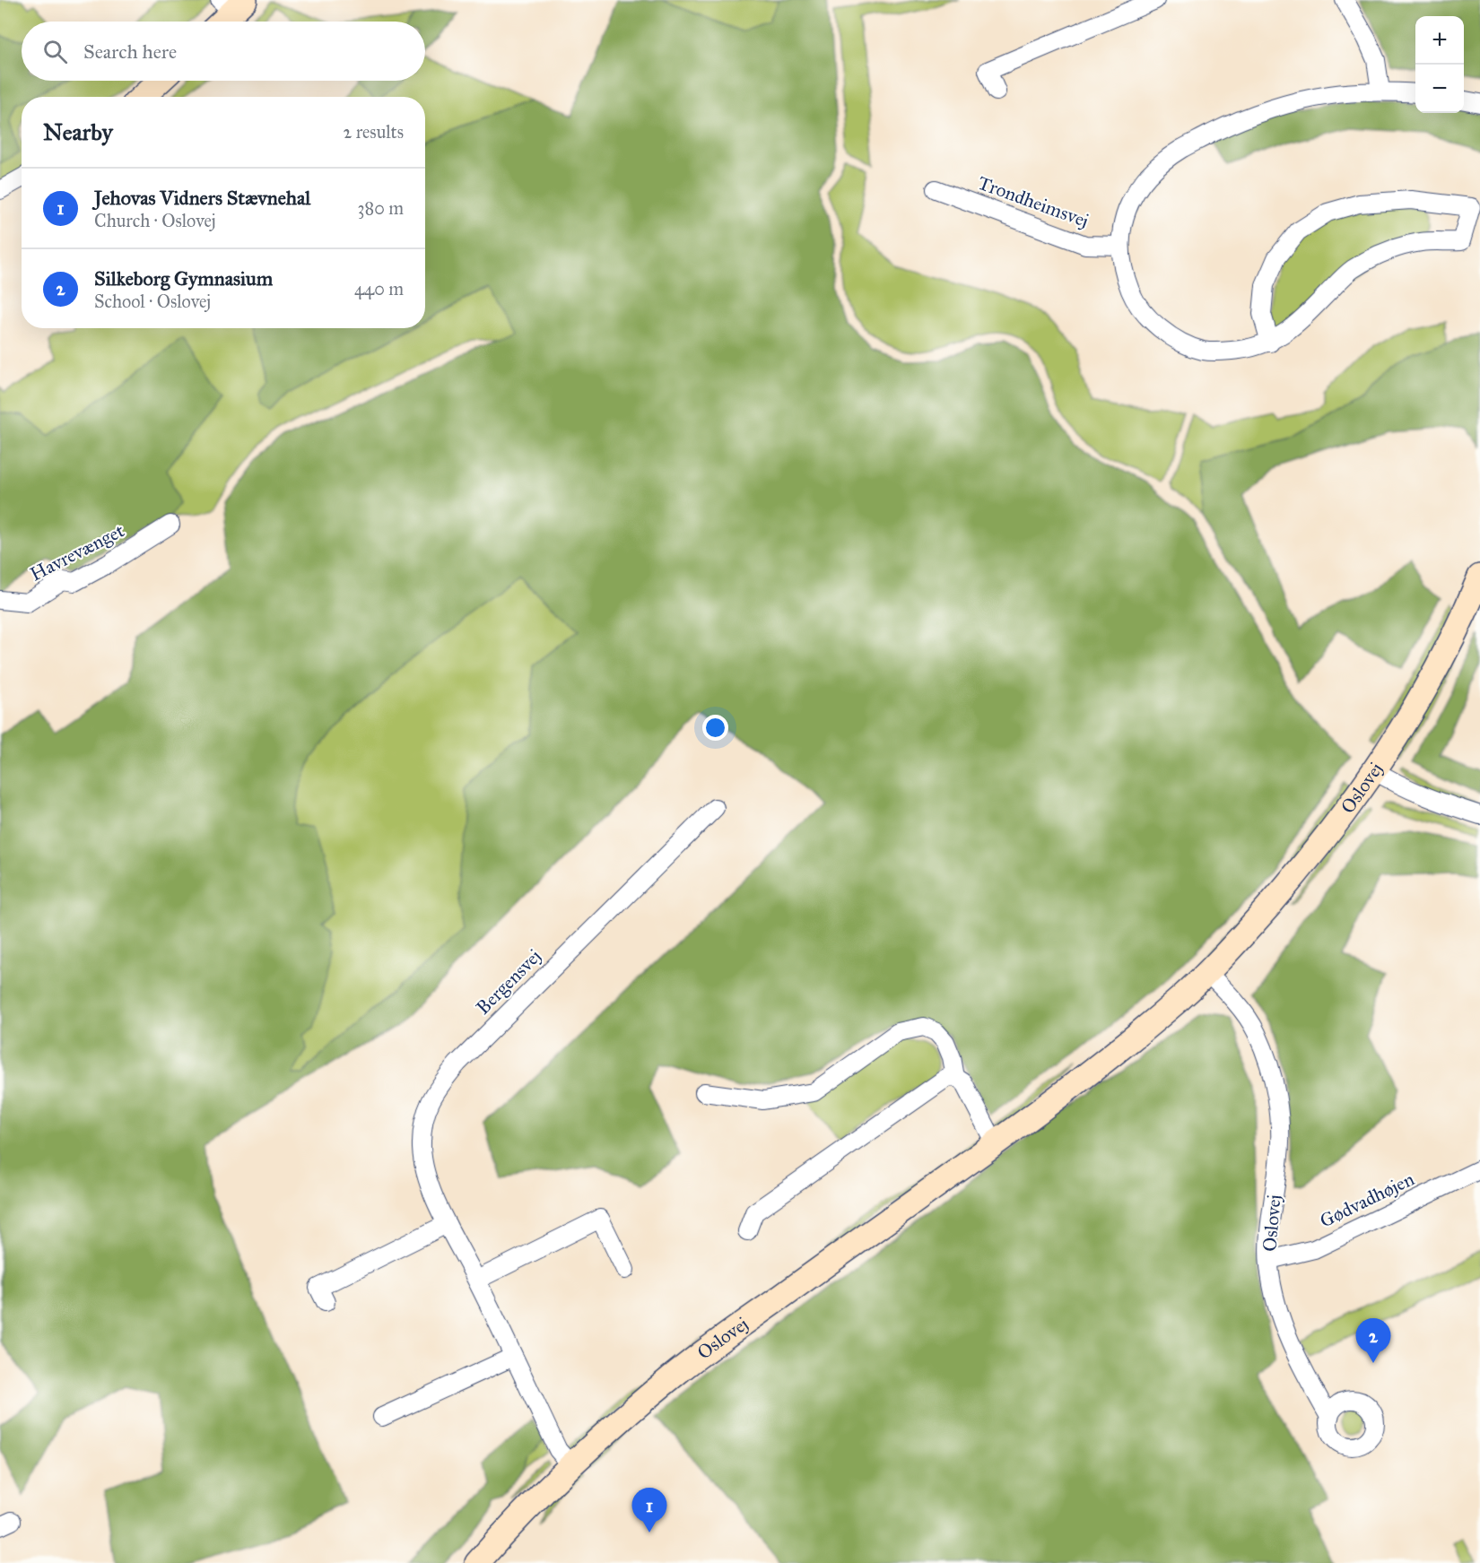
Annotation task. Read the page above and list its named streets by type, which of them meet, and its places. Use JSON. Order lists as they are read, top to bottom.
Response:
{
  "streets": {
    "street": [
      "Trondheimsvej",
      "Havrevænget",
      "Oslovej",
      "Bergensvej",
      "Gødvadhøjen"
    ]
  },
  "crossings": [
    ["Oslovej", "Bergensvej"],
    ["Oslovej", "Gødvadhøjen"]
  ],
  "page": {
    "map_buttons": ["+", "−"],
    "search": "Search here",
    "heading": ["Nearby", "2 results"],
    "list": [
      {
        "mark": "1",
        "name": "Jehovas Vidners Stævnehal",
        "note": "Church · Oslovej",
        "value": "380 m"
      },
      {
        "mark": "2",
        "name": "Silkeborg Gymnasium",
        "note": "School · Oslovej",
        "value": "440 m"
      }
    ],
    "pins": ["2", "1"]
  }
}
